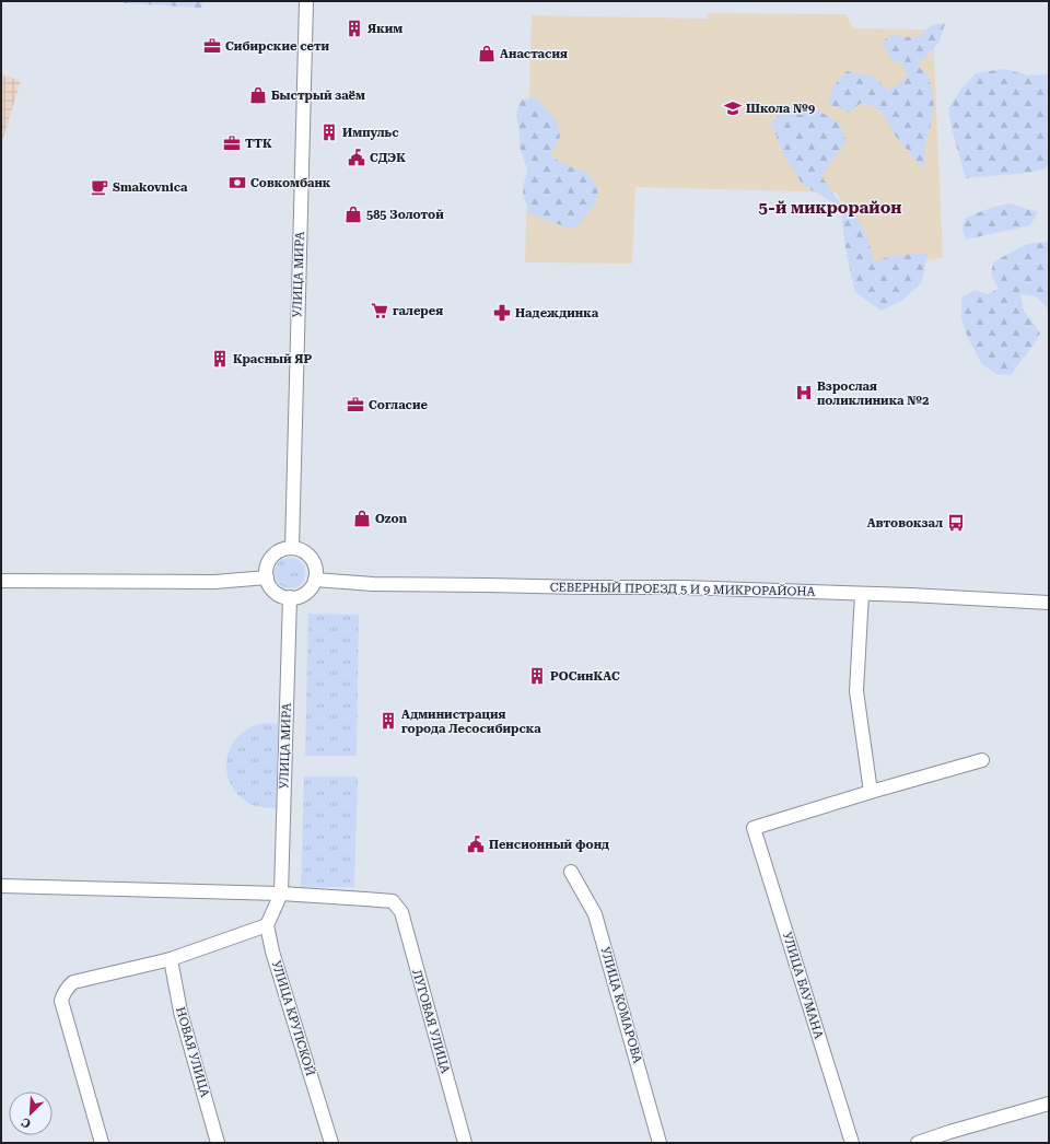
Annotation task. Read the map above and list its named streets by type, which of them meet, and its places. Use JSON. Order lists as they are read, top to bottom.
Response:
{
  "streets": {
    "street": [
      "УЛИЦА МИРА",
      "СЕВЕРНЫЙ ПРОЕЗД 5 И 9 МИКРОРАЙОНА",
      "УЛИЦА БАУМАНА",
      "УЛИЦА КОМАРОВА",
      "УЛИЦА КРУПСКОЙ",
      "ЛУГОВАЯ УЛИЦА",
      "НОВАЯ УЛИЦА"
    ]
  },
  "crossings": [
    ["УЛИЦА МИРА", "СЕВЕРНЫЙ ПРОЕЗД 5 И 9 МИКРОРАЙОНА"],
    ["УЛИЦА МИРА", "ЛУГОВАЯ УЛИЦА"]
  ],
  "districts": ["5-й микрорайон"],
  "places": {
    "building": [
      "Яким",
      "Импульс",
      "Красный ЯР",
      "РОСинКАС",
      "Администрация города Лесосибирска"
    ],
    "office": ["Сибирские сети", "ТТК", "Согласие"],
    "shop": [
      "Анастасия",
      "Быстрый заём",
      "585 Золотой",
      "Ozon"
    ],
    "school or university": ["Школа №9"],
    "public building": ["СДЭК", "Пенсионный фонд"],
    "bank": ["Совкомбанк"],
    "cafe": ["Smakovnica"],
    "supermarket": ["галерея"],
    "pharmacy": ["Надеждинка"],
    "hospital": ["Взрослая поликлиника №2"],
    "bus stop": ["Автовокзал"]
  },
  "north": "bottom left"
}
